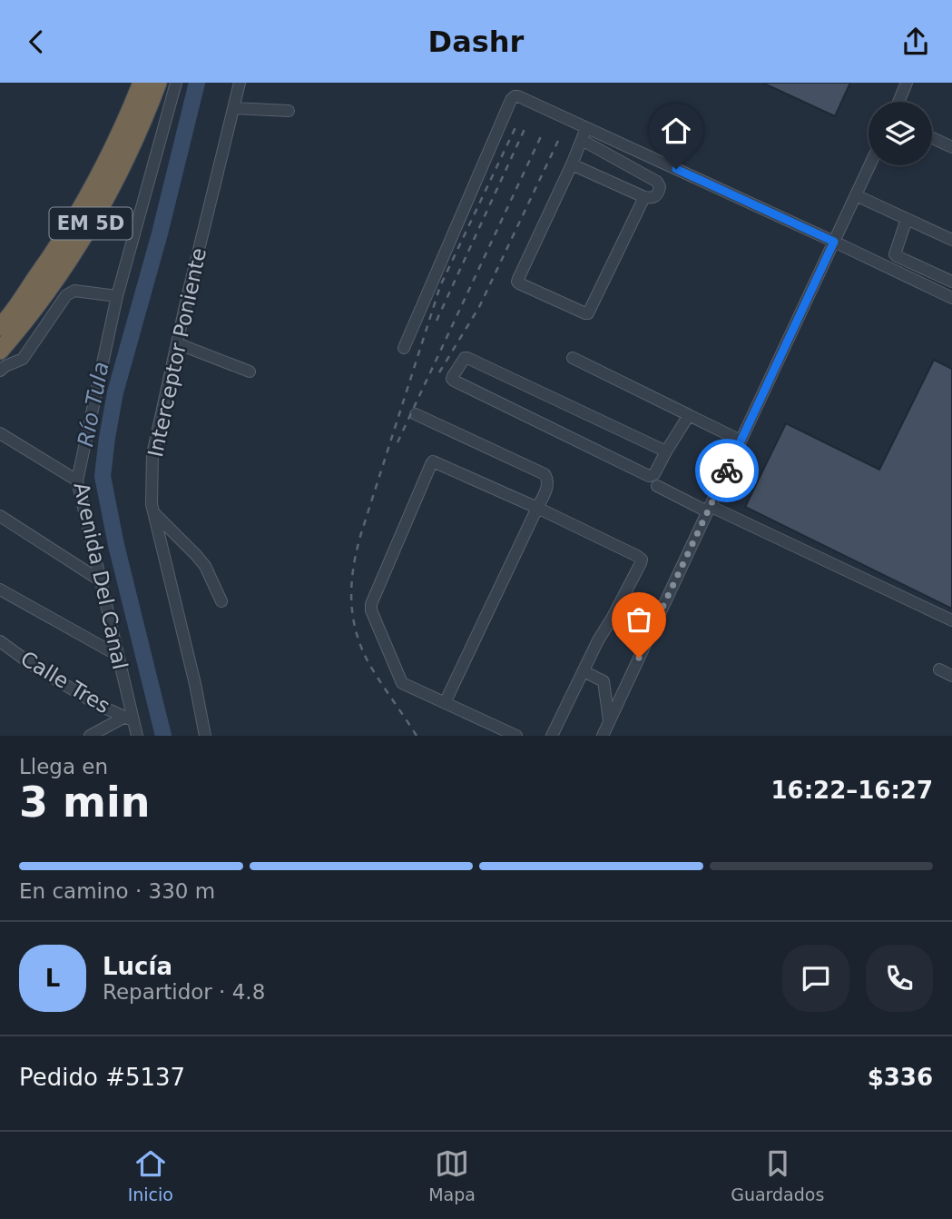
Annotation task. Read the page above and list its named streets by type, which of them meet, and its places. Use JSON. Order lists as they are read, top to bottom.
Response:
{
  "streets": {
    "highway": ["EM 5D"],
    "street": ["Interceptor Poniente", "Avenida Del Canal", "Calle Tres"]
  },
  "crossings": [
    ["Avenida Del Canal", "Calle Tres"]
  ],
  "water": ["Río Tula"],
  "page": {
    "header": "Dashr",
    "heading": ["3 min", "Llega en", "16:22–16:27"],
    "panel": [
      "Lucía",
      "Repartidor · 4.8",
      "Pedido #5137",
      "$336"
    ],
    "bar": "En camino · 330 m",
    "round": "L",
    "tabs": ["Inicio", "Mapa", "Guardados"]
  }
}
